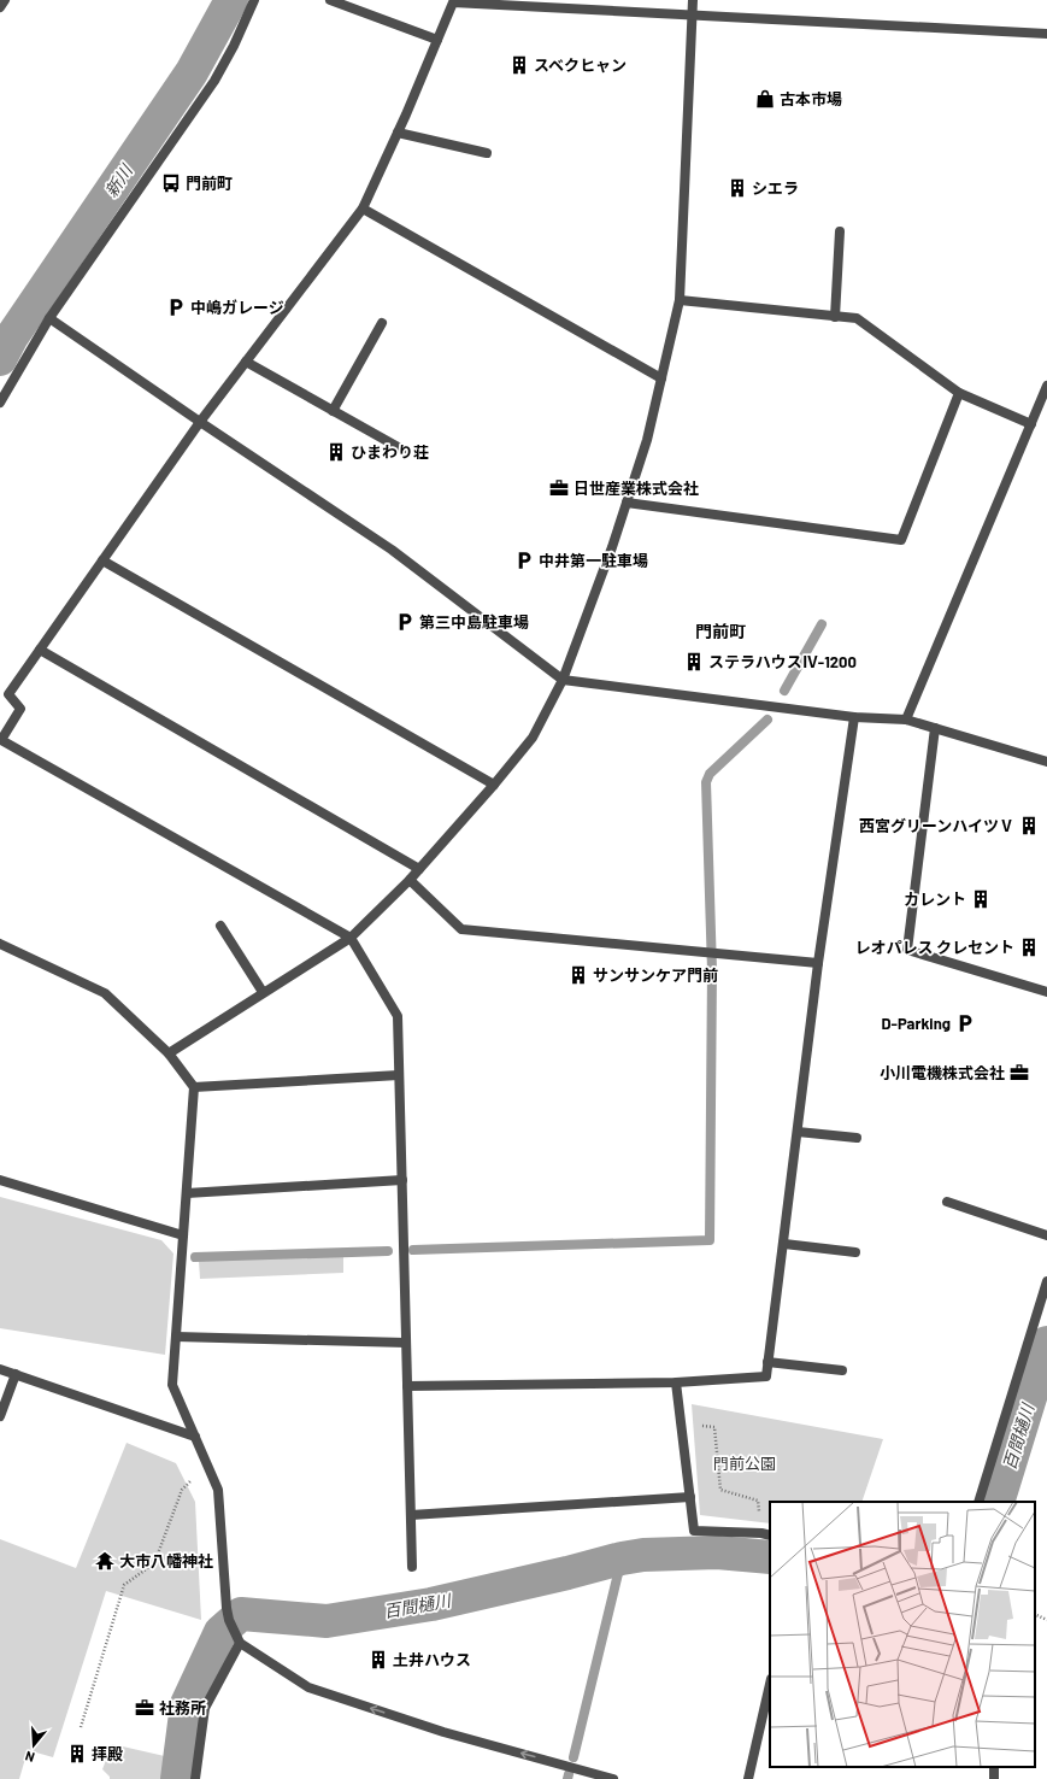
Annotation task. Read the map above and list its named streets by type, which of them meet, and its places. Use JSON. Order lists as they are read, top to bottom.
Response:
{
  "districts": ["門前町"],
  "water": ["新川", "百間樋川"],
  "parks": ["門前公園"],
  "places": {
    "building": [
      "スベクヒャン",
      "シエラ",
      "ひまわり荘",
      "ステラハウスⅣ-1200",
      "西宮グリーンハイツⅤ",
      "カレント",
      "レオパレス クレセント",
      "サンサンケア門前",
      "土井ハウス",
      "拝殿"
    ],
    "shop": ["古本市場"],
    "bus stop": ["門前町"],
    "parking": [
      "中嶋ガレージ",
      "中井第一駐車場",
      "第三中島駐車場",
      "D-Parking"
    ],
    "office": ["日世産業株式会社", "小川電機株式会社", "社務所"],
    "temple": ["大市八幡神社"]
  },
  "north": "bottom"
}
